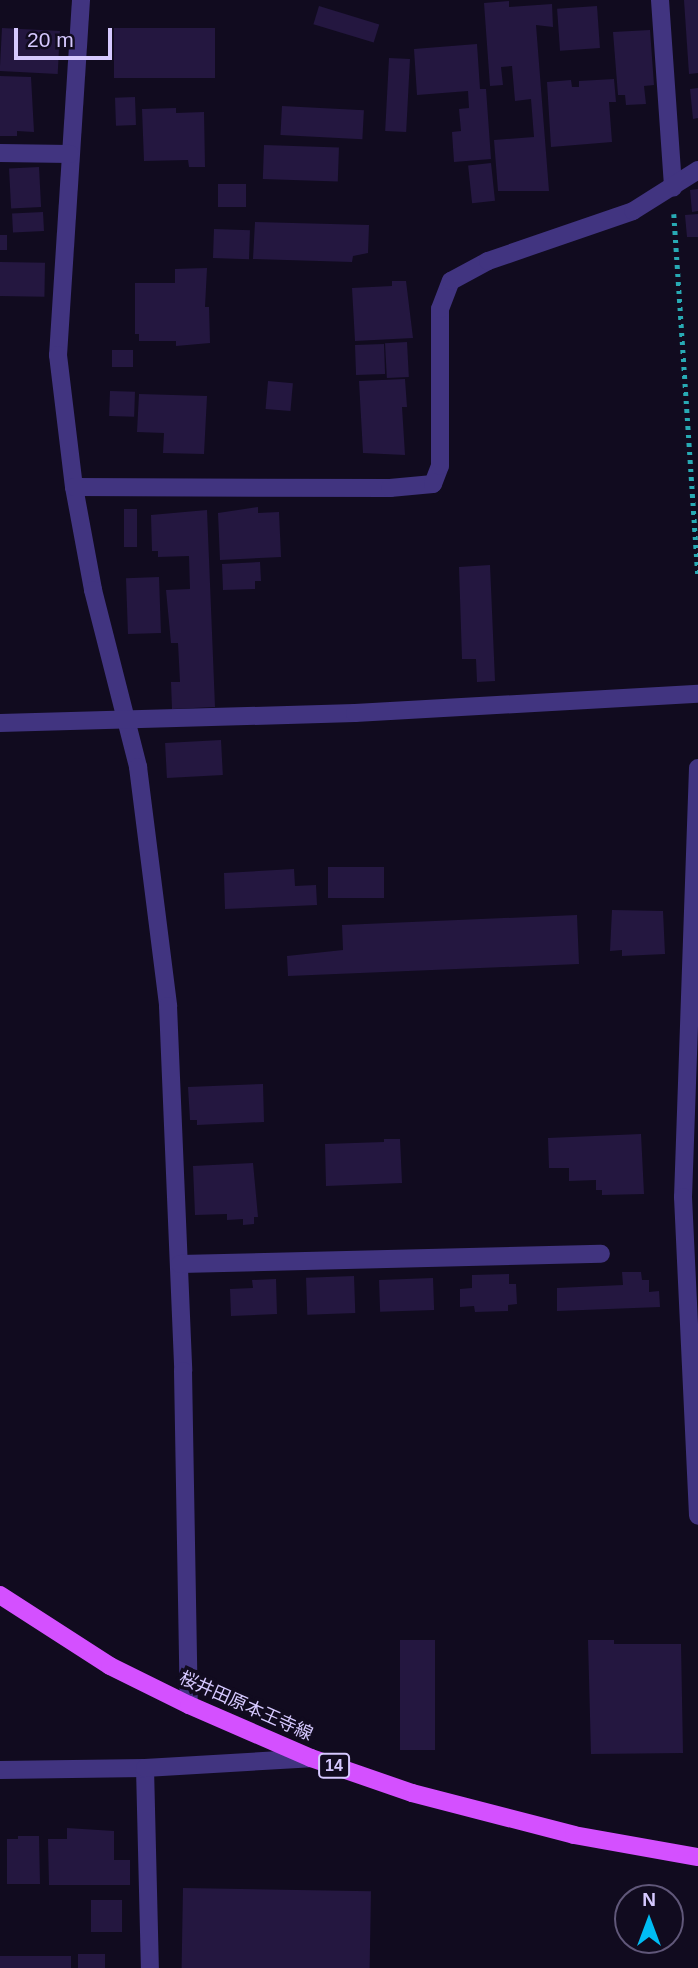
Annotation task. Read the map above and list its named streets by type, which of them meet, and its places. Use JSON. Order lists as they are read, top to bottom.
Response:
{
  "streets": {
    "main road": ["桜井田原本王寺線", "14"]
  },
  "scale_bar": "20 m",
  "north": "top"
}
